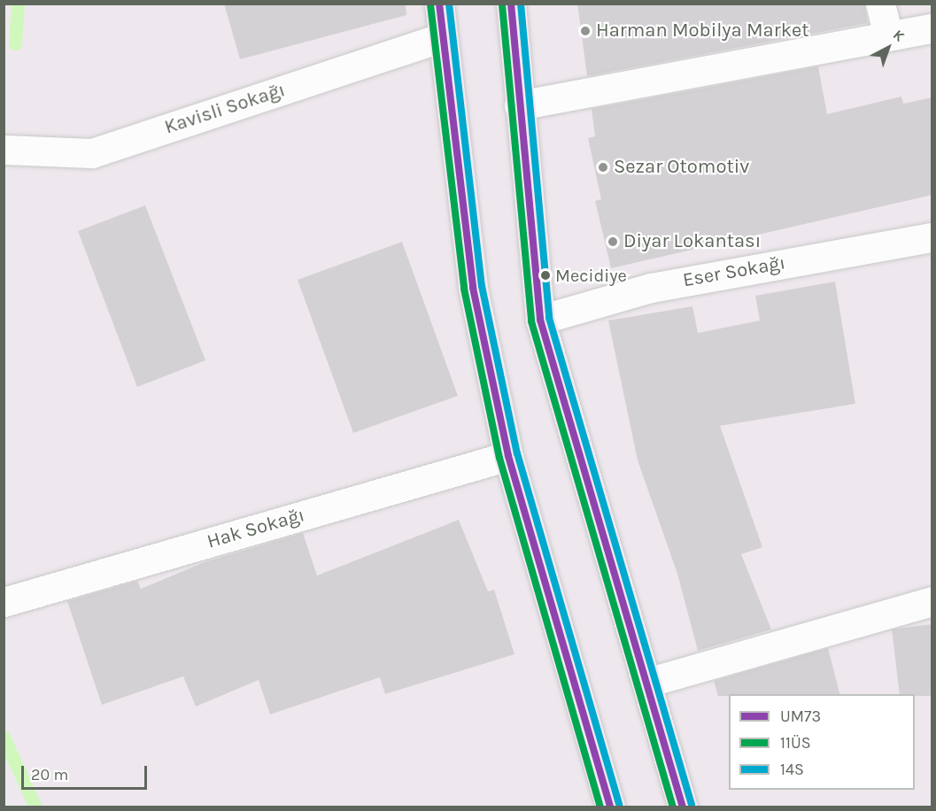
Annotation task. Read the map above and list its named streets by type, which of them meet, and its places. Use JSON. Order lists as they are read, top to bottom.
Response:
{
  "streets": {
    "street": ["Kavisli Sokağı", "Eser Sokağı", "Hak Sokağı"]
  },
  "places": [
    "Harman Mobilya Market",
    "Sezar Otomotiv",
    "Diyar Lokantası",
    "Mecidiye"
  ],
  "lines": ["transit line UM73", "transit line 14S", "transit line 11ÜS"],
  "legend": ["UM73", "11ÜS", "14S"],
  "scale_bar": "20 m",
  "north": "top right"
}
